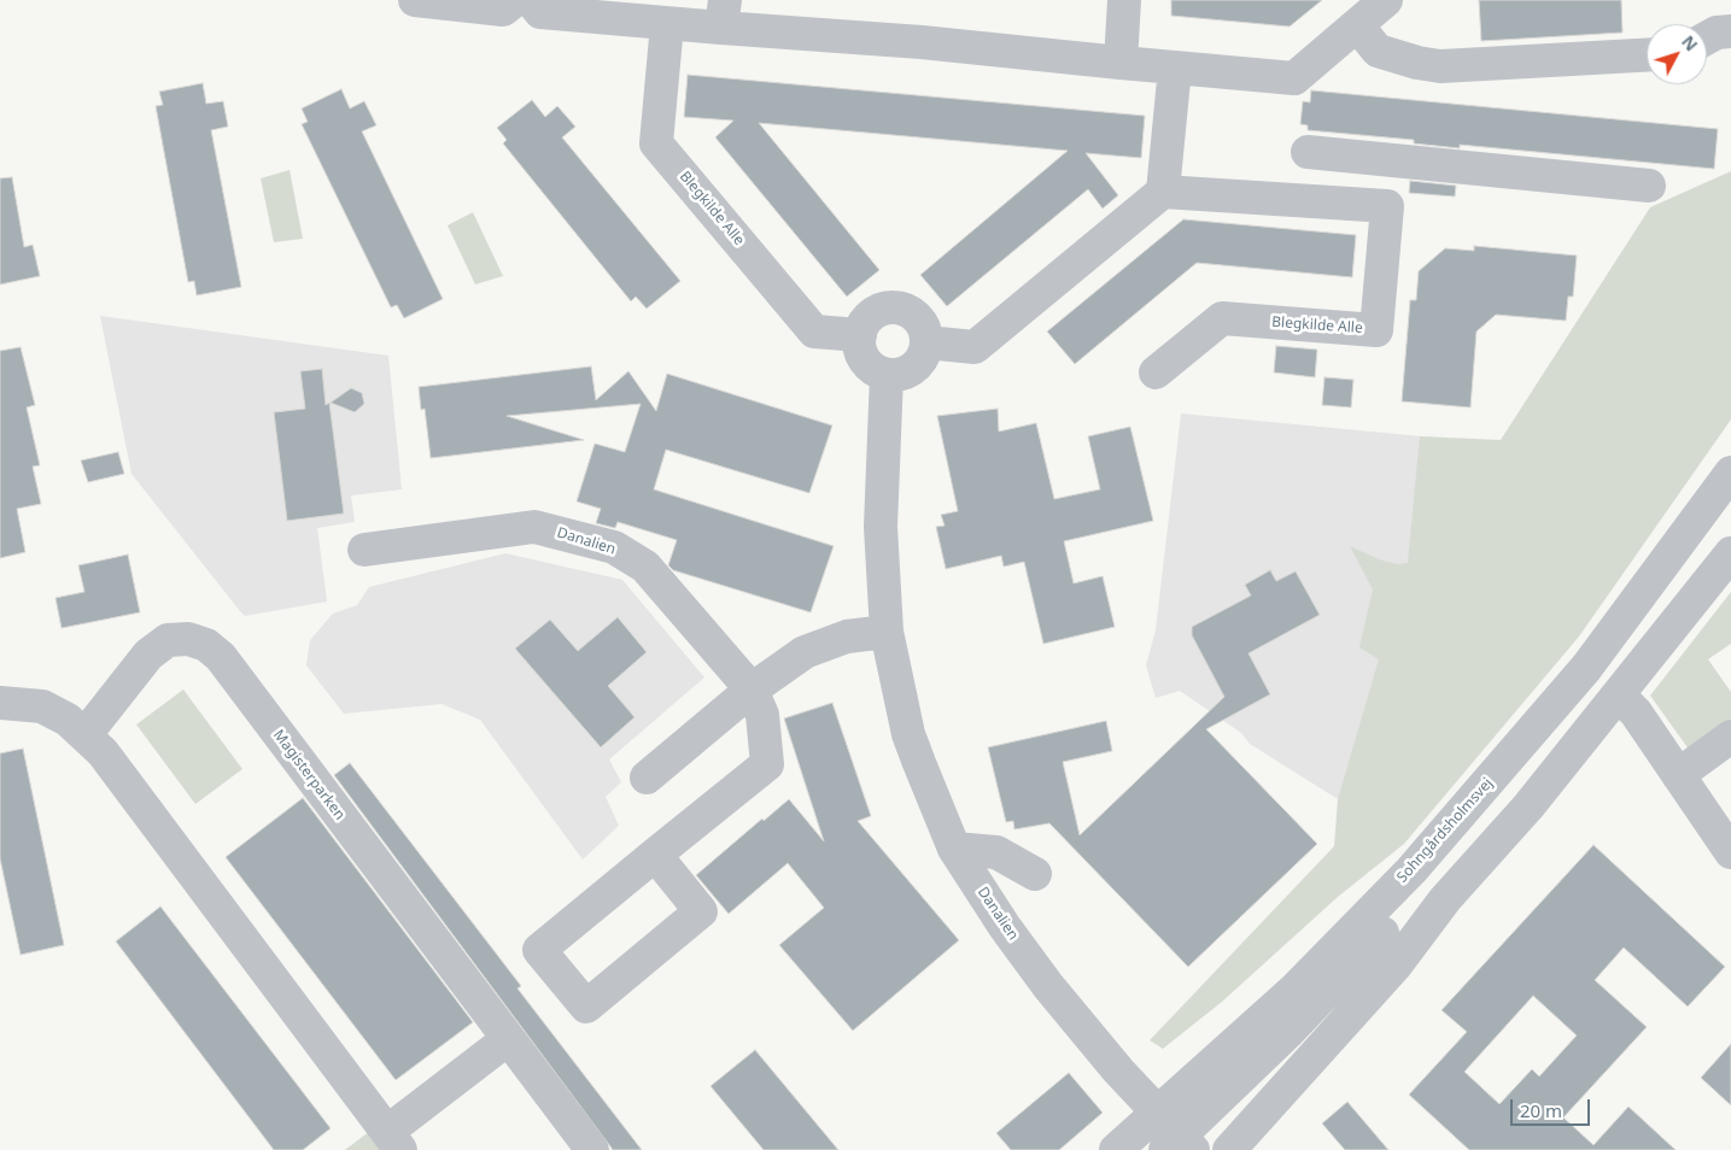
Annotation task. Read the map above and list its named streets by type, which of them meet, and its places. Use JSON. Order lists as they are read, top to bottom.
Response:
{
  "streets": {
    "street": [
      "Blegkilde Alle",
      "Danalien",
      "Magisterparken",
      "Sohngårdsholmsvej"
    ]
  },
  "crossings": [
    ["Blegkilde Alle", "Danalien"],
    ["Danalien", "Sohngårdsholmsvej"]
  ],
  "scale_bar": "20 m",
  "north": "top right"
}
